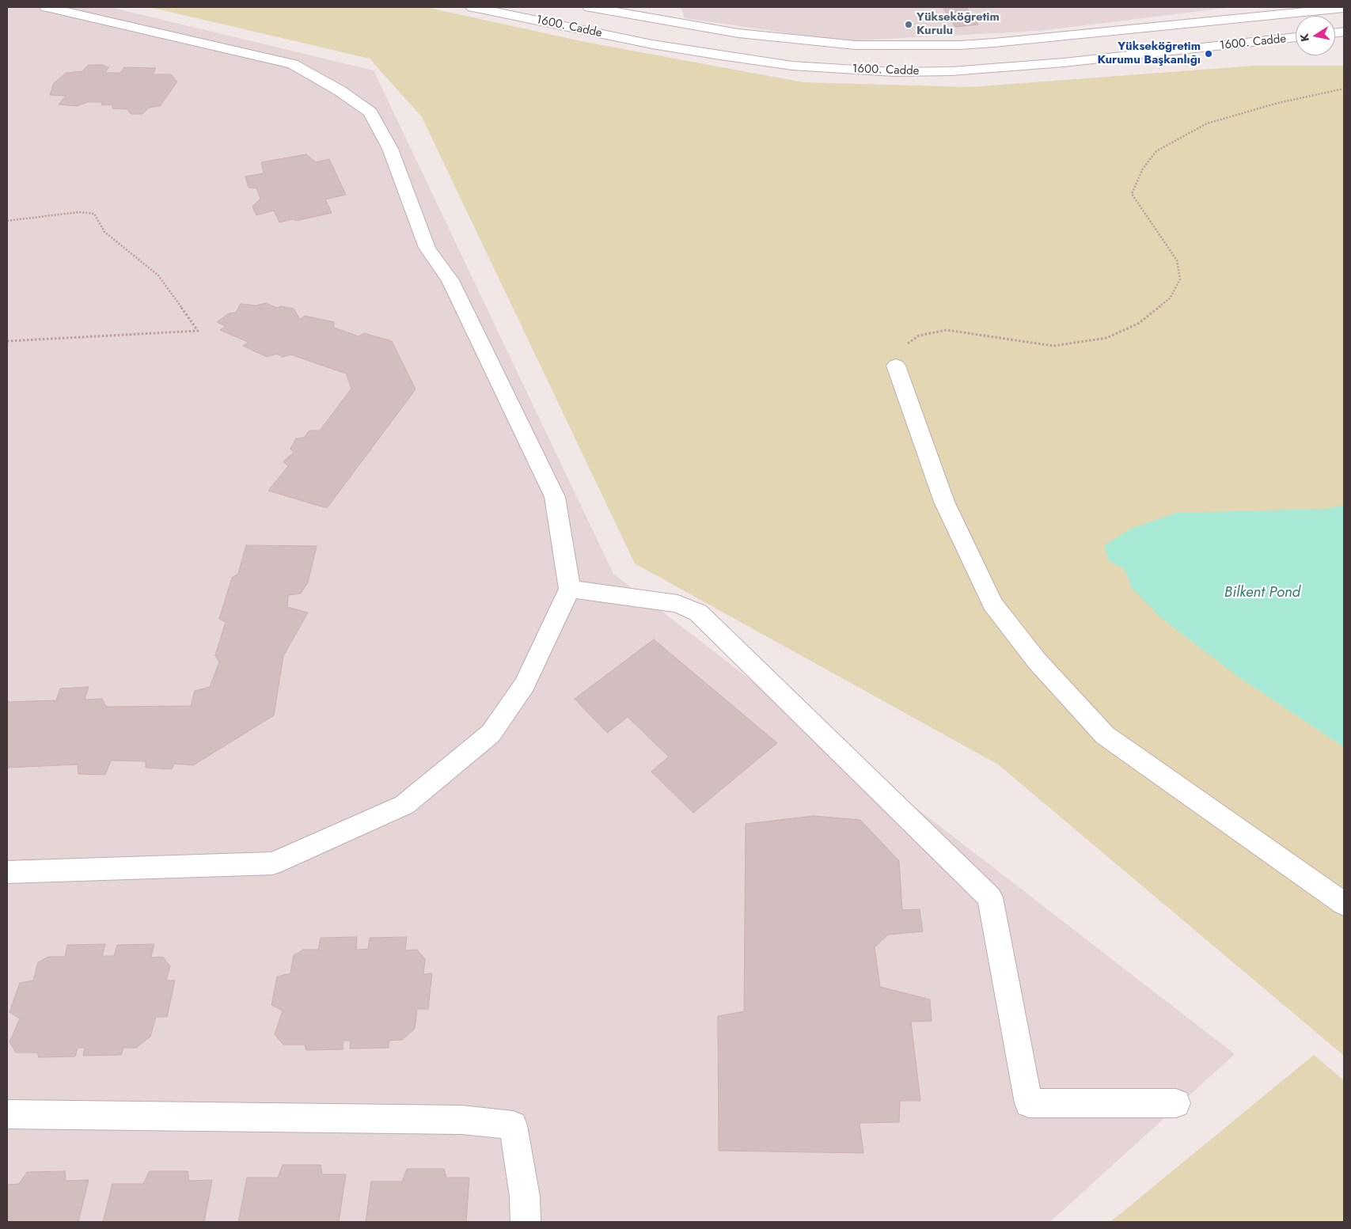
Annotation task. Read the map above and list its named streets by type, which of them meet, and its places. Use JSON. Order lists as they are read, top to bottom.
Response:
{
  "streets": {
    "street": ["1600. Cadde"]
  },
  "water": ["Bilkent Pond"],
  "places": ["Yükseköğretim Kurulu", "Yükseköğretim Kurumu Başkanlığı"],
  "north": "left"
}
